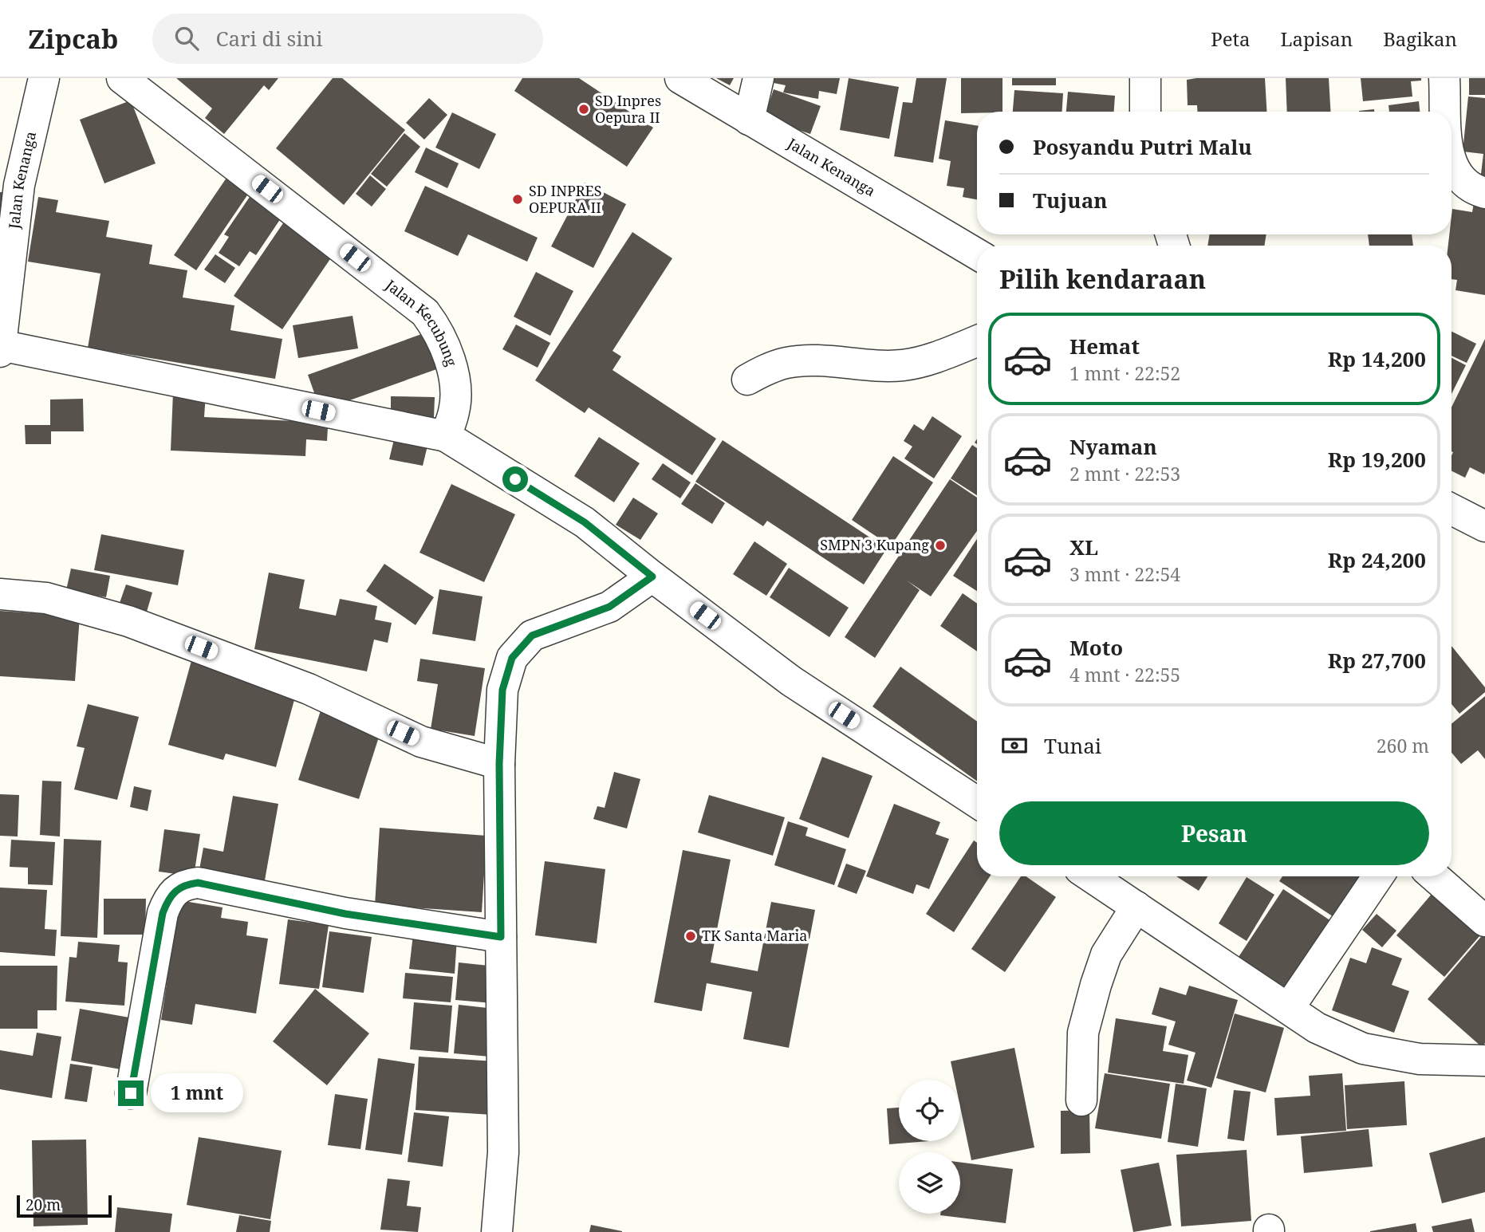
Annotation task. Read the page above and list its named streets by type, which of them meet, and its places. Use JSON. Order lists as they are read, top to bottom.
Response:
{
  "streets": {
    "street": ["Jalan Kenanga", "Jalan Kecubung"]
  },
  "places": [
    "SD Inpres Oepura II",
    "SD INPRES OEPURA II",
    "SMPN 3 Kupang",
    "TK Santa Maria"
  ],
  "scale_bar": "20 m",
  "page": {
    "header": "Zipcab",
    "search": "Cari di sini",
    "nav": ["Peta", "Lapisan", "Bagikan"],
    "banner": ["Posyandu Putri Malu", "Tujuan"],
    "heading": "Pilih kendaraan",
    "list": [
      {
        "name": "Hemat",
        "note": "1 mnt · 22:52",
        "value": "Rp 14,200"
      },
      {
        "name": "Nyaman",
        "note": "2 mnt · 22:53",
        "value": "Rp 19,200"
      },
      {
        "name": "XL",
        "note": "3 mnt · 22:54",
        "value": "Rp 24,200"
      },
      {
        "name": "Moto",
        "note": "4 mnt · 22:55",
        "value": "Rp 27,700"
      }
    ],
    "pay": ["Tunai", "260 m"],
    "buttons": "Pesan",
    "bubble": "1 mnt",
    "scale": "20 m"
  }
}
